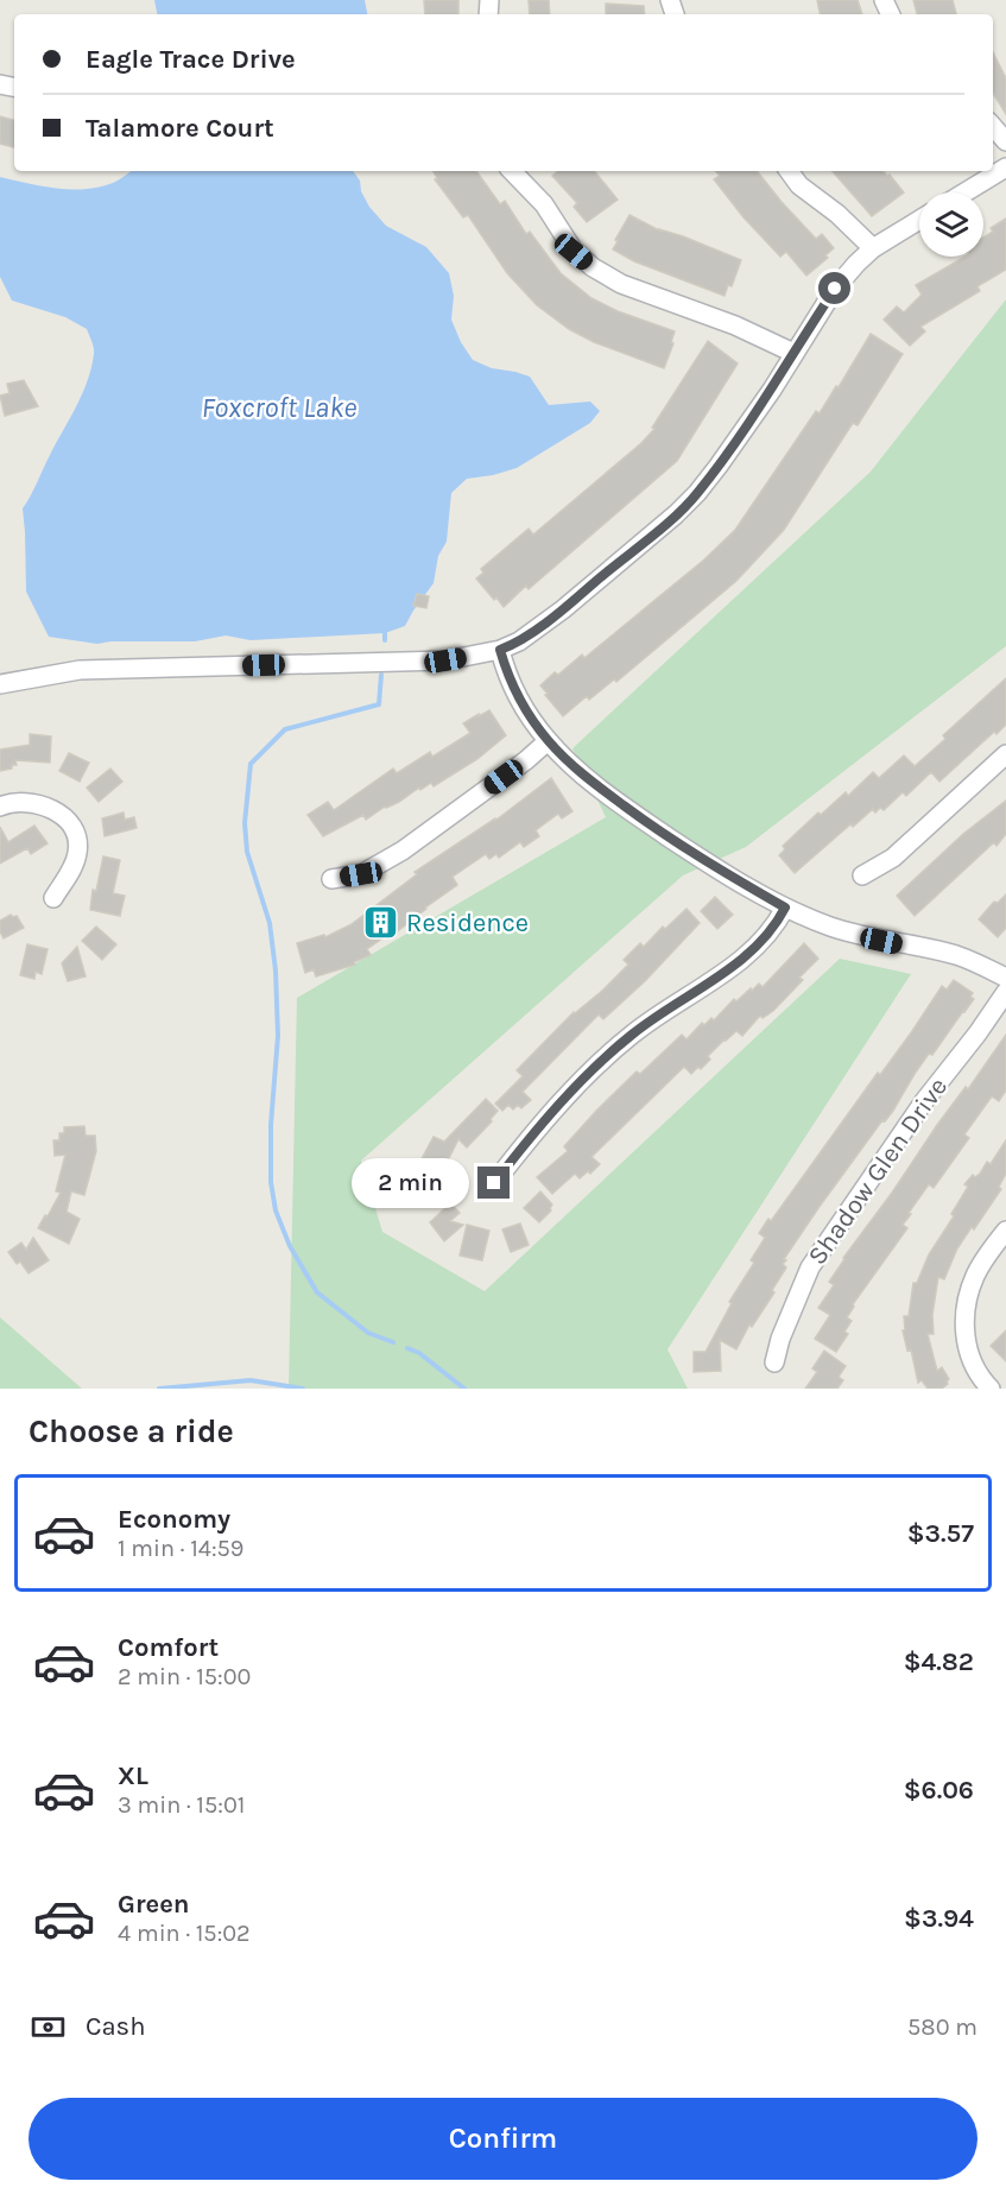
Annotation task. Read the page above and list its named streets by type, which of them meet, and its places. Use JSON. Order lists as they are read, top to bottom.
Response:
{
  "streets": {
    "street": ["Shadow Glen Drive"]
  },
  "water": ["Foxcroft Lake"],
  "places": {
    "building": ["Residence"]
  },
  "page": {
    "banner": ["Eagle Trace Drive", "Talamore Court"],
    "bubble": "2 min",
    "heading": "Choose a ride",
    "list": [
      {
        "name": "Economy",
        "note": "1 min · 14:59",
        "value": "$3.57"
      },
      {
        "name": "Comfort",
        "note": "2 min · 15:00",
        "value": "$4.82"
      },
      {
        "name": "XL",
        "note": "3 min · 15:01",
        "value": "$6.06"
      },
      {
        "name": "Green",
        "note": "4 min · 15:02",
        "value": "$3.94"
      }
    ],
    "pay": ["Cash", "580 m"],
    "buttons": "Confirm"
  }
}
